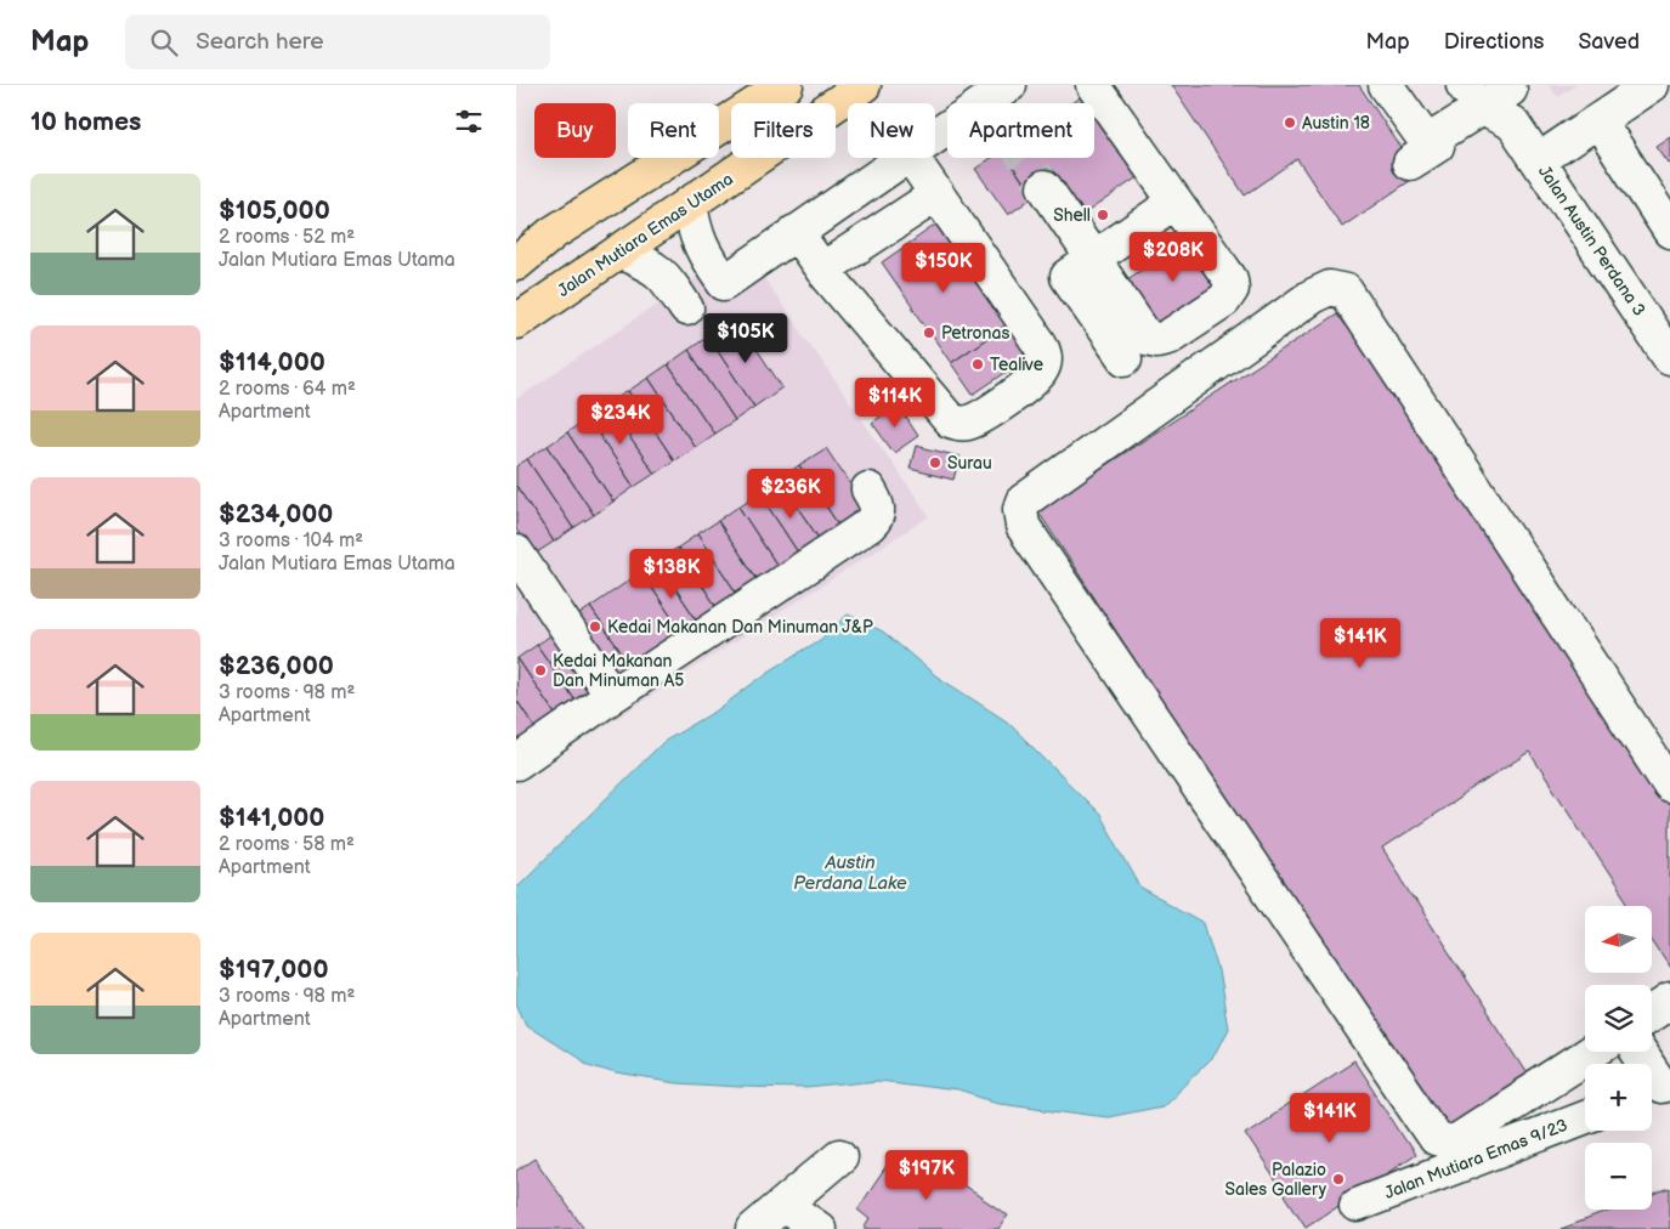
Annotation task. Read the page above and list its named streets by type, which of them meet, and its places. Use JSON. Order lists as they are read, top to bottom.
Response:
{
  "streets": {
    "main road": ["Jalan Mutiara Emas Utama"],
    "street": ["Jalan Austin Perdana 3", "Jalan Mutiara Emas 9/23"]
  },
  "water": ["Austin Perdana Lake"],
  "places": [
    "Austin 18",
    "Shell",
    "Petronas",
    "Tealive",
    "Surau",
    "Kedai Makanan Dan Minuman J&P",
    "Kedai Makanan Dan Minuman A5",
    "Palazio Sales Gallery"
  ],
  "north": "left",
  "page": {
    "header": "Map",
    "search": "Search here",
    "nav": ["Map", "Directions", "Saved"],
    "heading": "10 homes",
    "chip": [
      "Buy",
      "Rent",
      "Filters",
      "New",
      "Apartment"
    ],
    "list": [
      {
        "name": "$105,000",
        "note": "2 rooms · 52 m² · Jalan Mutiara Emas Utama"
      },
      {
        "name": "$114,000",
        "note": "2 rooms · 64 m² · Apartment"
      },
      {
        "name": "$234,000",
        "note": "3 rooms · 104 m² · Jalan Mutiara Emas Utama"
      },
      {
        "name": "$236,000",
        "note": "3 rooms · 98 m² · Apartment"
      },
      {
        "name": "$141,000",
        "note": "2 rooms · 58 m² · Apartment"
      },
      {
        "name": "$197,000",
        "note": "3 rooms · 98 m² · Apartment"
      }
    ],
    "price": [
      "$208K",
      "$150K",
      "$105K",
      "$114K",
      "$234K",
      "$236K",
      "$138K",
      "$141K",
      "$141K",
      "$197K"
    ],
    "map_buttons": ["+", "−"]
  }
}
